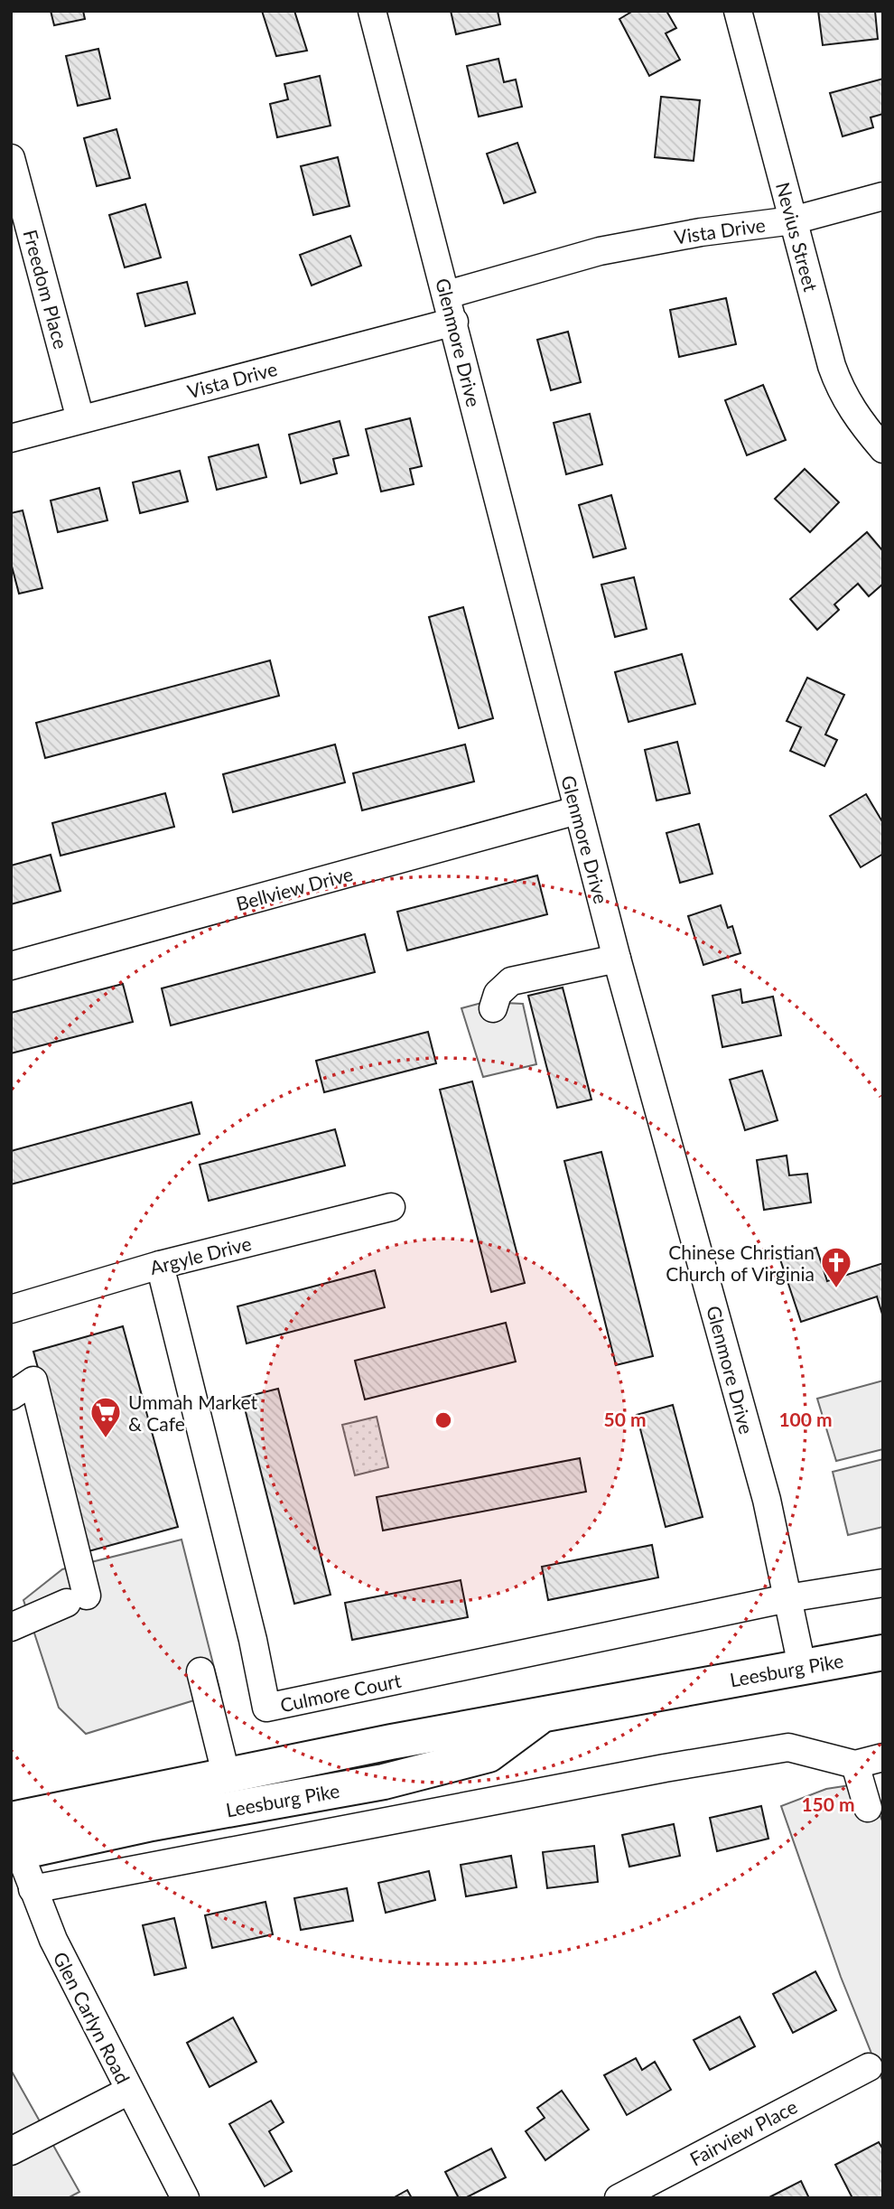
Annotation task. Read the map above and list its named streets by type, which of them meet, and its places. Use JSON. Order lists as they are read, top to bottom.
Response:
{
  "streets": {
    "main road": ["Leesburg Pike"],
    "street": [
      "Vista Drive",
      "Nevius Street",
      "Freedom Place",
      "Glenmore Drive",
      "Bellview Drive",
      "Argyle Drive",
      "Culmore Court",
      "Glen Carlyn Road",
      "Fairview Place"
    ]
  },
  "crossings": [
    ["Vista Drive", "Nevius Street"],
    ["Vista Drive", "Freedom Place"],
    ["Vista Drive", "Glenmore Drive"],
    ["Glenmore Drive", "Bellview Drive"],
    ["Glenmore Drive", "Leesburg Pike"],
    ["Glenmore Drive", "Culmore Court"],
    ["Argyle Drive", "Culmore Court"],
    ["Leesburg Pike", "Glen Carlyn Road"]
  ],
  "places": {
    "church": ["Chinese Christian Church of Virginia"],
    "supermarket": ["Ummah Market & Cafe"]
  },
  "rings": ["50 m", "100 m", "150 m"]
}
